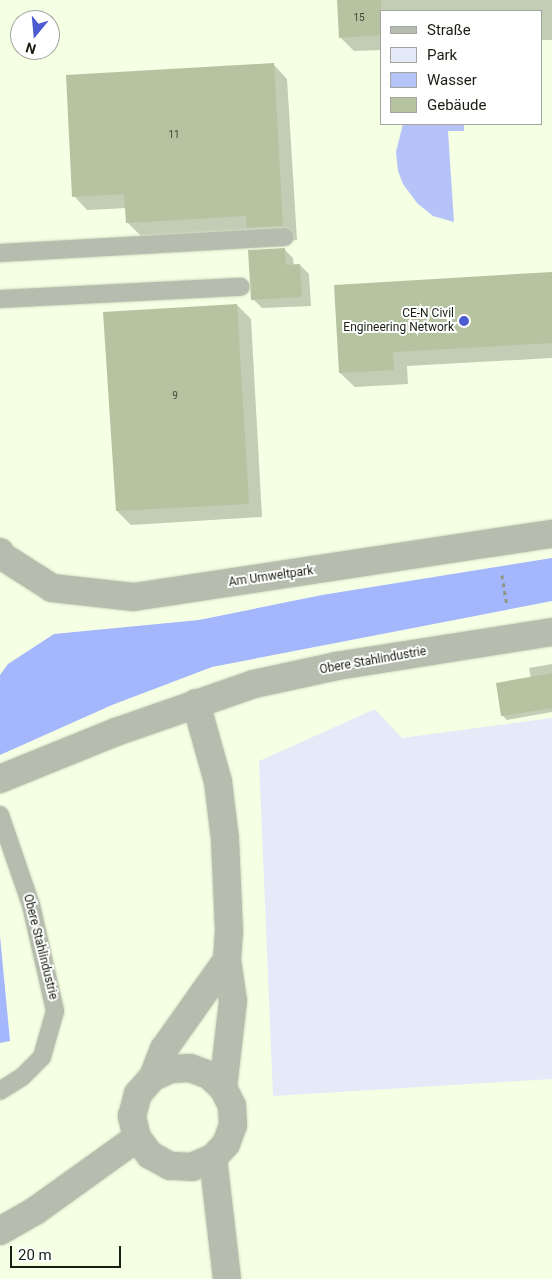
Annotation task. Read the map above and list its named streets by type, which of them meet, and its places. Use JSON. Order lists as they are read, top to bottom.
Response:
{
  "streets": {
    "street": ["Am Umweltpark", "Obere Stahlindustrie"]
  },
  "places": ["CE-N Civil Engineering Network"],
  "house_numbers": ["15", "11", "9"],
  "legend": [
    "Straße",
    "Park",
    "Wasser",
    "Gebäude"
  ],
  "scale_bar": "20 m",
  "north": "bottom"
}
